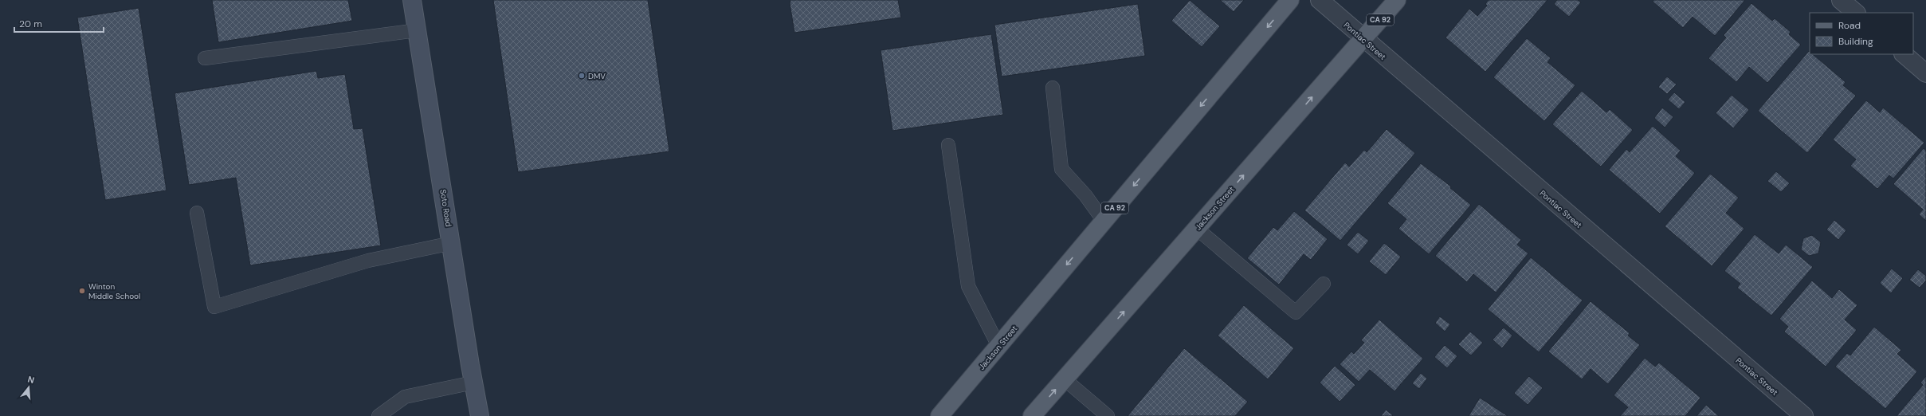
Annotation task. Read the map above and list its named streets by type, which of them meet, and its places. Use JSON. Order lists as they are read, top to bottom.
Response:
{
  "streets": {
    "main road": ["CA 92", "Jackson Street"],
    "street": ["Pontiac Street", "Soto Road"]
  },
  "crossings": [
    ["Pontiac Street", "Jackson Street"]
  ],
  "places": ["DMV", "Winton Middle School"],
  "legend": ["Road", "Building"],
  "scale_bar": "20 m",
  "north": "top"
}
